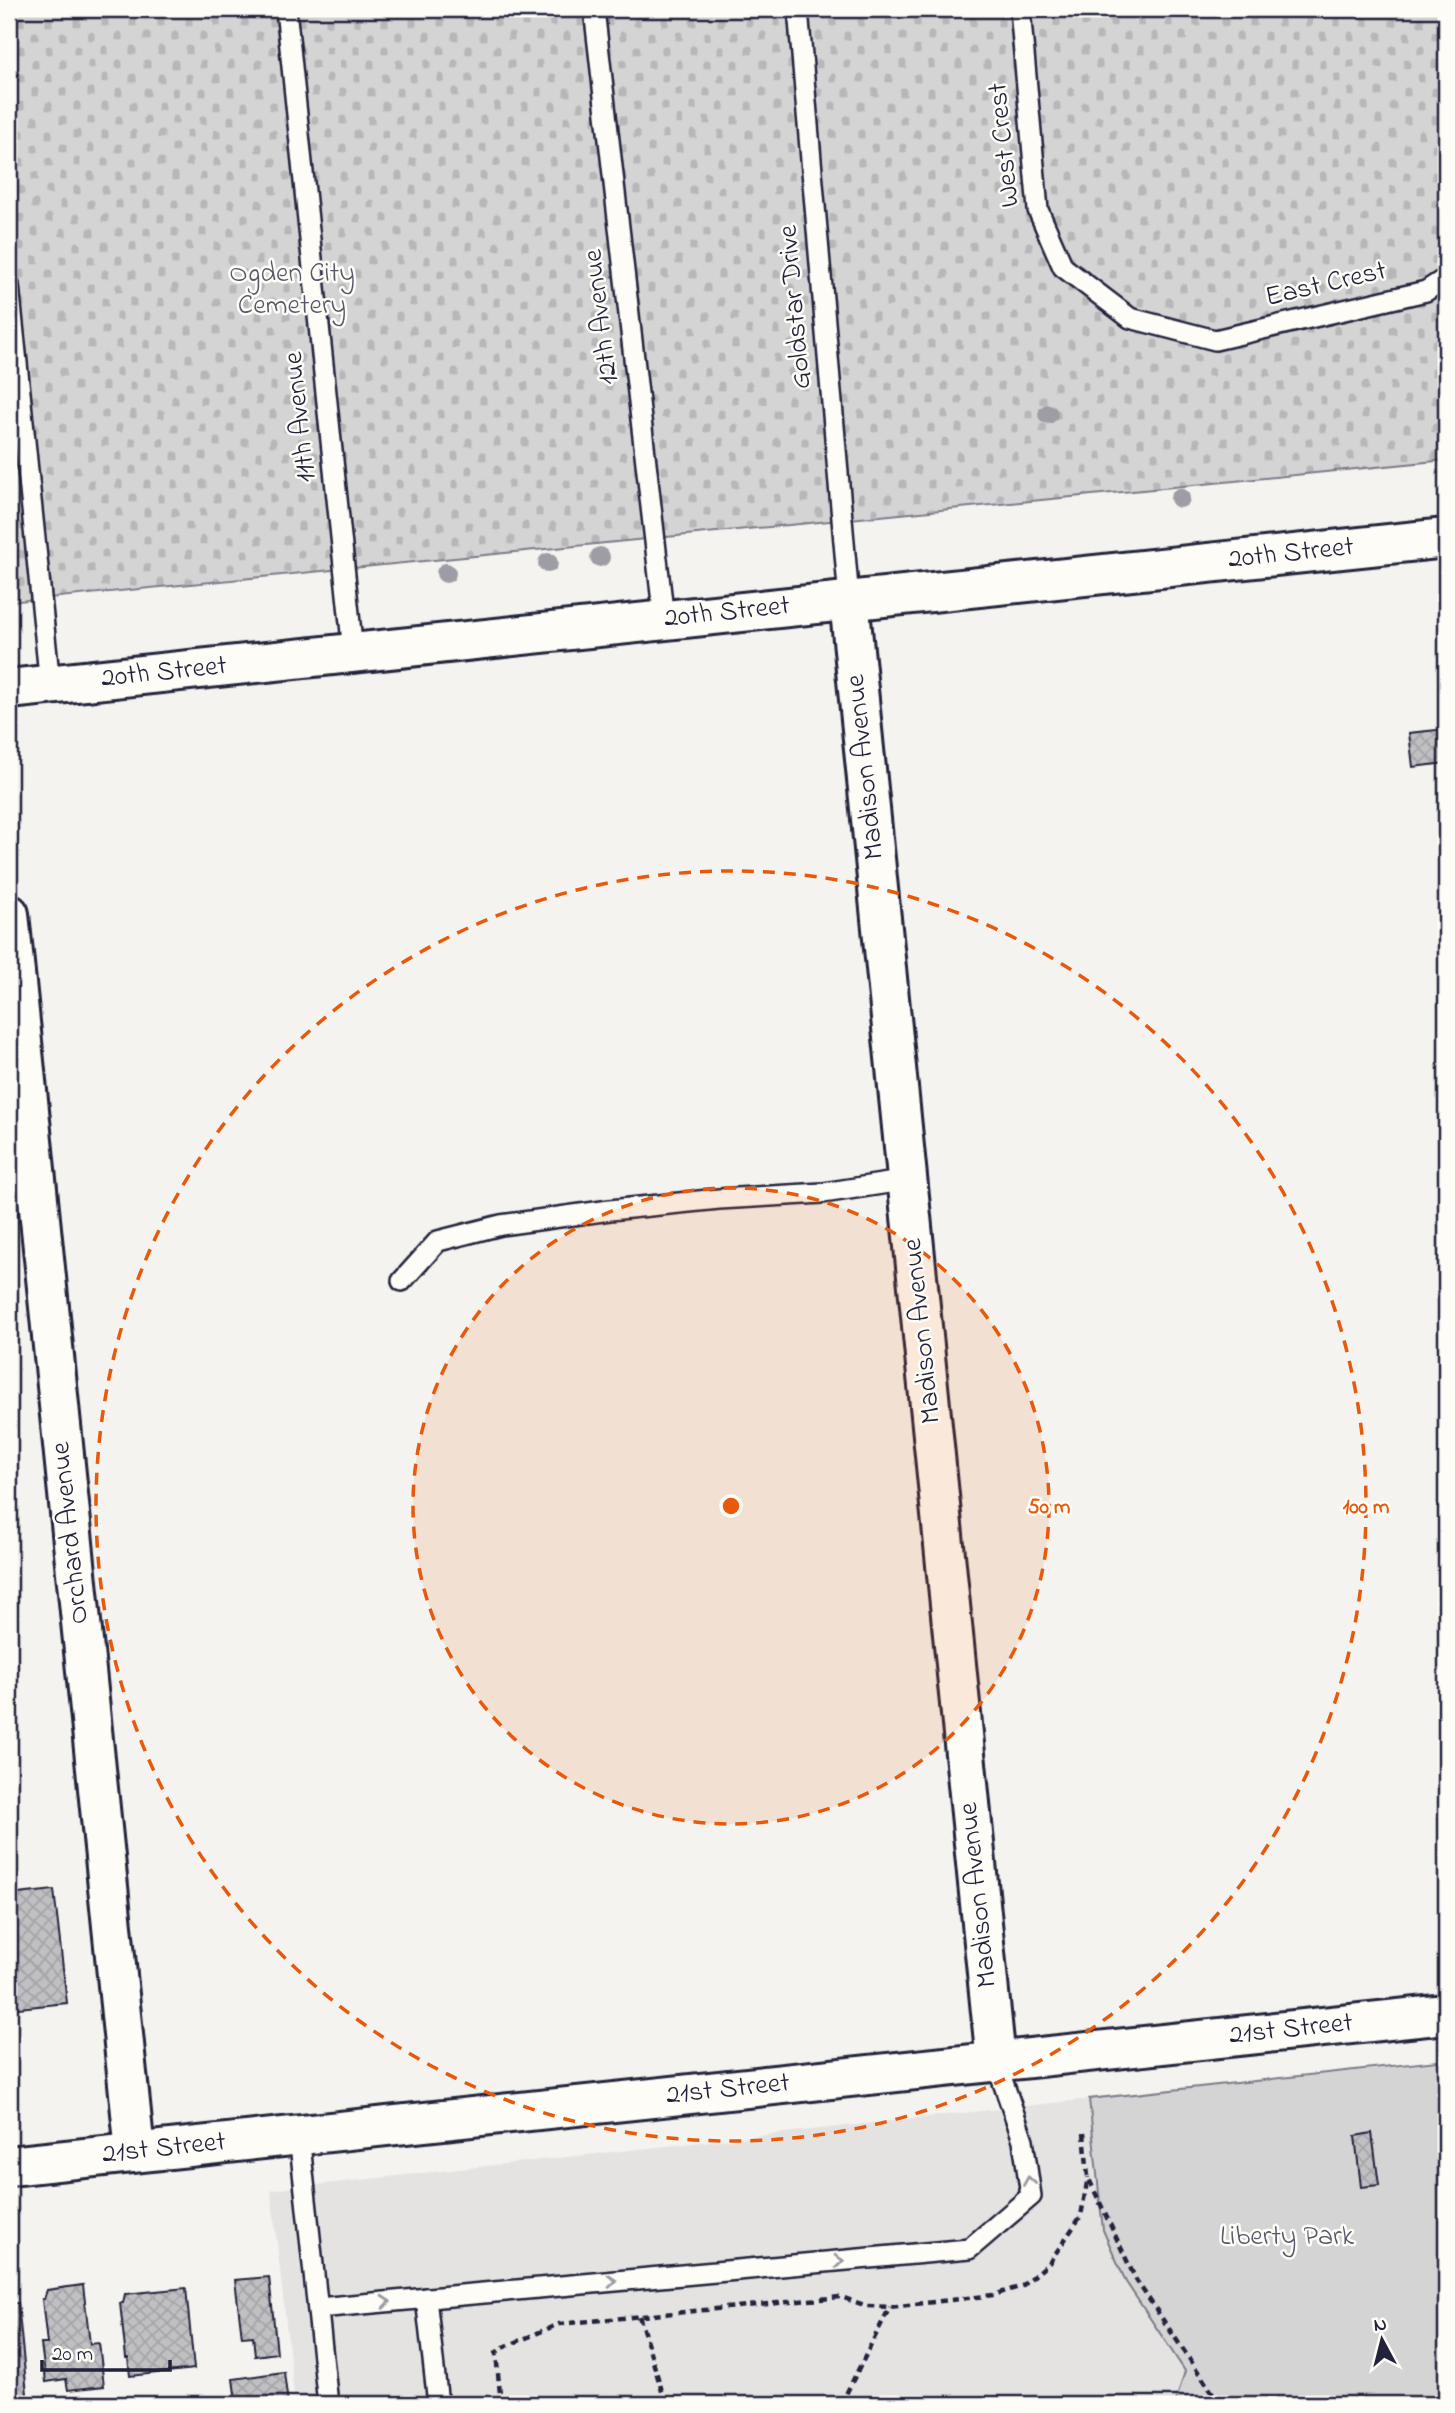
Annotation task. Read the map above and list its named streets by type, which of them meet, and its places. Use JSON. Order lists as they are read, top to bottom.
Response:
{
  "streets": {
    "street": [
      "20th Street",
      "Madison Avenue",
      "Orchard Avenue",
      "21st Street"
    ],
    "lane": [
      "West Crest",
      "East Crest",
      "Goldstar Drive",
      "12th Avenue",
      "11th Avenue"
    ]
  },
  "crossings": [
    ["West Crest", "East Crest"],
    ["Goldstar Drive", "20th Street"],
    ["Goldstar Drive", "Madison Avenue"],
    ["12th Avenue", "20th Street"],
    ["11th Avenue", "20th Street"],
    ["20th Street", "Madison Avenue"],
    ["Madison Avenue", "21st Street"],
    ["Orchard Avenue", "21st Street"]
  ],
  "parks": ["Ogden City Cemetery", "Liberty Park"],
  "scale_bar": "20 m",
  "north": "top",
  "rings": ["50 m", "100 m"]
}
